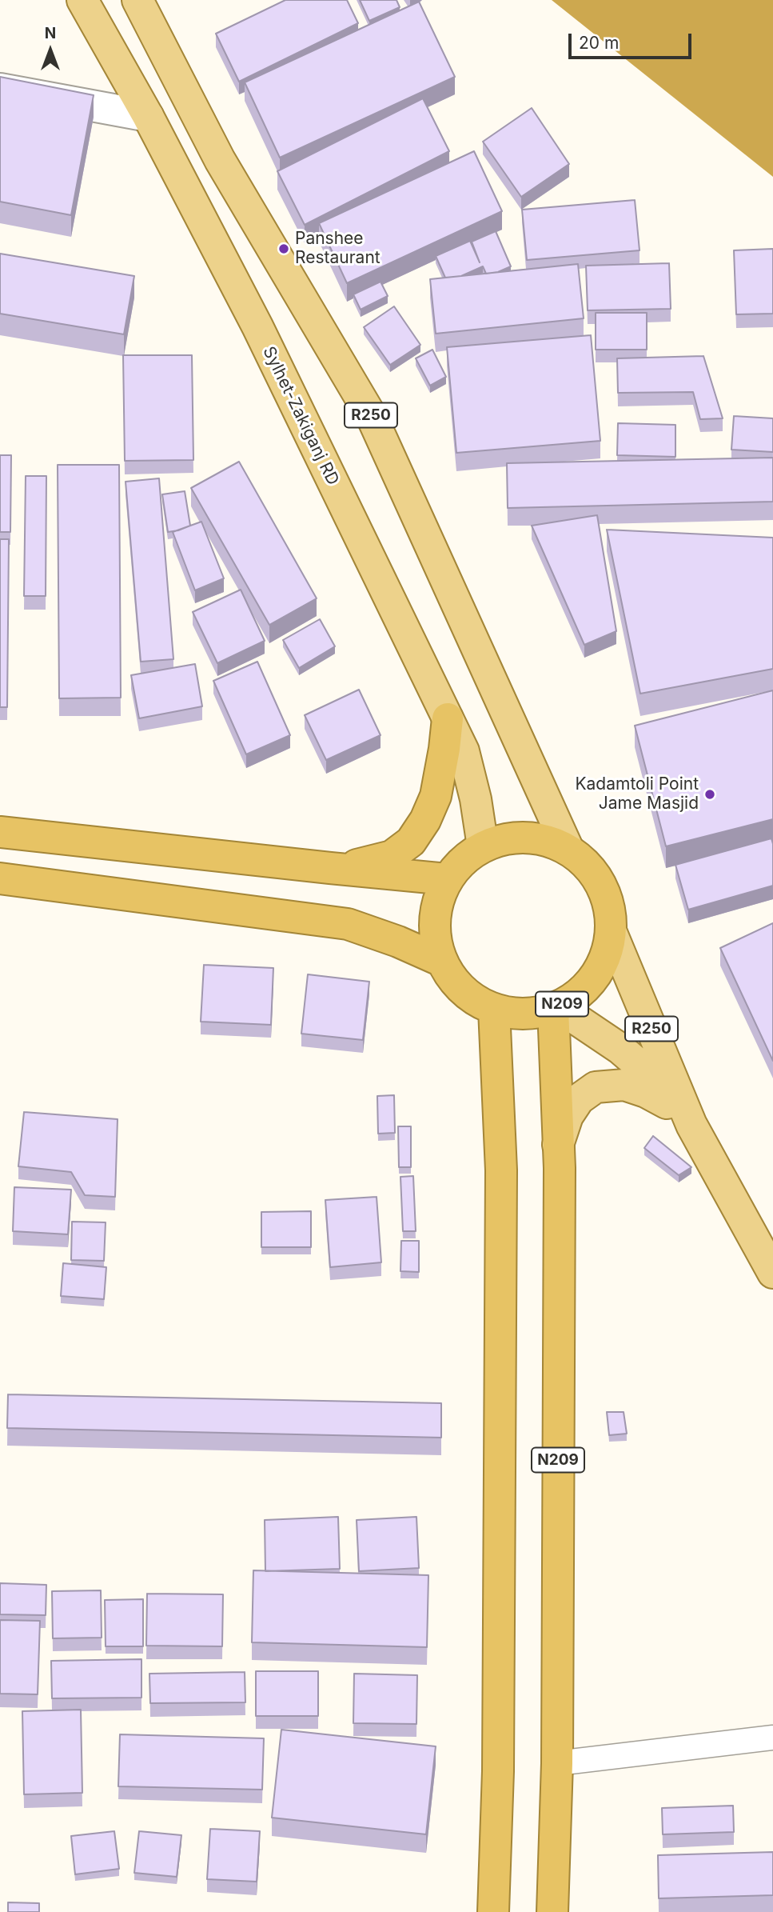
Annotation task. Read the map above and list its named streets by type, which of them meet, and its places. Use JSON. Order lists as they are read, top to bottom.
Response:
{
  "streets": {
    "highway": ["N209"],
    "main road": ["R250", "Sylhet-Zakiganj RD"]
  },
  "crossings": [
    ["R250", "Sylhet-Zakiganj RD"],
    ["R250", "N209"],
    ["Sylhet-Zakiganj RD", "N209"]
  ],
  "places": ["Panshee Restaurant", "Kadamtoli Point Jame Masjid"],
  "scale_bar": "20 m",
  "north": "top"
}
